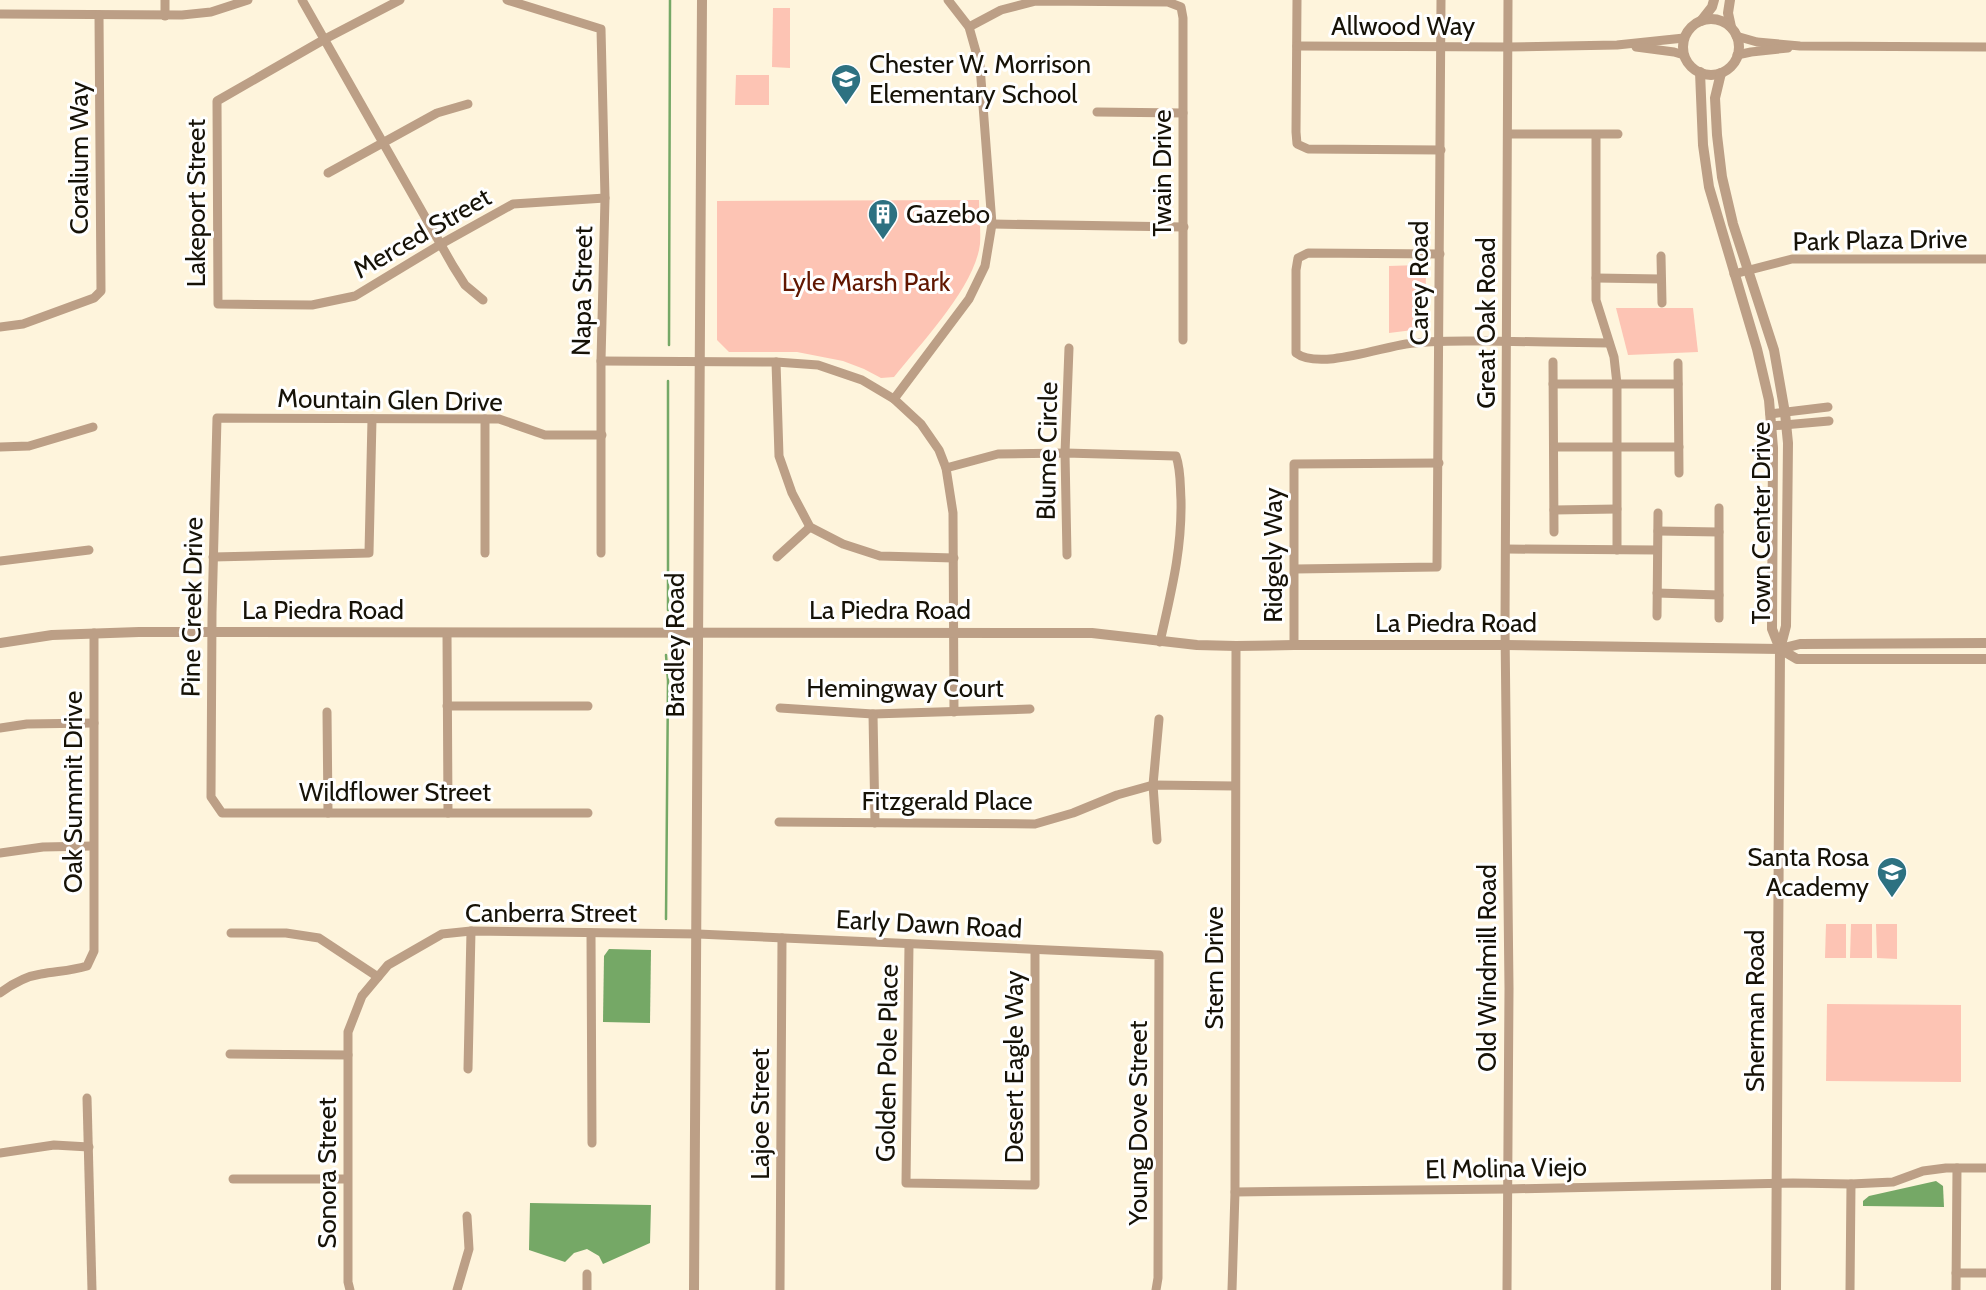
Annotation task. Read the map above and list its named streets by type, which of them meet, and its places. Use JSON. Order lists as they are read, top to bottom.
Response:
{
  "streets": {
    "street": [
      "Allwood Way",
      "Coralium Way",
      "Twain Drive",
      "Lakeport Street",
      "Merced Street",
      "Park Plaza Drive",
      "Carey Road",
      "Napa Street",
      "Great Oak Road",
      "Mountain Glen Drive",
      "Blume Circle",
      "Town Center Drive",
      "Ridgely Way",
      "Pine Creek Drive",
      "La Piedra Road",
      "Bradley Road",
      "Hemingway Court",
      "Oak Summit Drive",
      "Wildflower Street",
      "Fitzgerald Place",
      "Canberra Street",
      "Early Dawn Road",
      "Stern Drive",
      "Old Windmill Road",
      "Sherman Road",
      "Golden Pole Place",
      "Desert Eagle Way",
      "Lajoe Street",
      "Young Dove Street",
      "El Molina Viejo",
      "Sonora Street"
    ]
  },
  "crossings": [
    ["Allwood Way", "Carey Road"],
    ["Allwood Way", "Great Oak Road"],
    ["Lakeport Street", "Merced Street"],
    ["Merced Street", "Napa Street"],
    ["Park Plaza Drive", "Town Center Drive"],
    ["Carey Road", "Ridgely Way"],
    ["Napa Street", "Mountain Glen Drive"],
    ["Great Oak Road", "La Piedra Road"],
    ["Great Oak Road", "Old Windmill Road"],
    ["Mountain Glen Drive", "Pine Creek Drive"],
    ["Town Center Drive", "La Piedra Road"],
    ["Town Center Drive", "Sherman Road"],
    ["Ridgely Way", "La Piedra Road"],
    ["Pine Creek Drive", "La Piedra Road"],
    ["Pine Creek Drive", "Wildflower Street"],
    ["La Piedra Road", "Bradley Road"],
    ["La Piedra Road", "Oak Summit Drive"],
    ["La Piedra Road", "Stern Drive"],
    ["La Piedra Road", "Old Windmill Road"],
    ["La Piedra Road", "Sherman Road"],
    ["Bradley Road", "Canberra Street"],
    ["Bradley Road", "Early Dawn Road"],
    ["Fitzgerald Place", "Stern Drive"],
    ["Canberra Street", "Early Dawn Road"],
    ["Canberra Street", "Sonora Street"],
    ["Early Dawn Road", "Golden Pole Place"],
    ["Early Dawn Road", "Desert Eagle Way"],
    ["Early Dawn Road", "Lajoe Street"],
    ["Early Dawn Road", "Young Dove Street"],
    ["Stern Drive", "El Molina Viejo"],
    ["Old Windmill Road", "El Molina Viejo"],
    ["Sherman Road", "El Molina Viejo"],
    ["Golden Pole Place", "Desert Eagle Way"]
  ],
  "parks": ["Lyle Marsh Park"],
  "places": {
    "school or university": ["Chester W. Morrison Elementary School", "Santa Rosa Academy"],
    "building": ["Gazebo"]
  }
}
